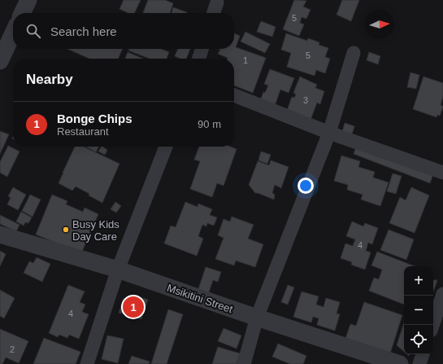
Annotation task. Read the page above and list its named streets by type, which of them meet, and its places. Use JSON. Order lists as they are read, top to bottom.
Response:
{
  "streets": {
    "street": ["Msikitini Street"]
  },
  "places": ["Busy Kids Day Care"],
  "house_numbers": [
    "5",
    "5",
    "1",
    "3",
    "4",
    "4",
    "2"
  ],
  "north": "right",
  "page": {
    "search": "Search here",
    "heading": "Nearby",
    "list": [
      {
        "mark": "1",
        "name": "Bonge Chips",
        "note": "Restaurant",
        "value": "90 m"
      }
    ],
    "map_buttons": ["+", "−"],
    "pins": "1"
  }
}
